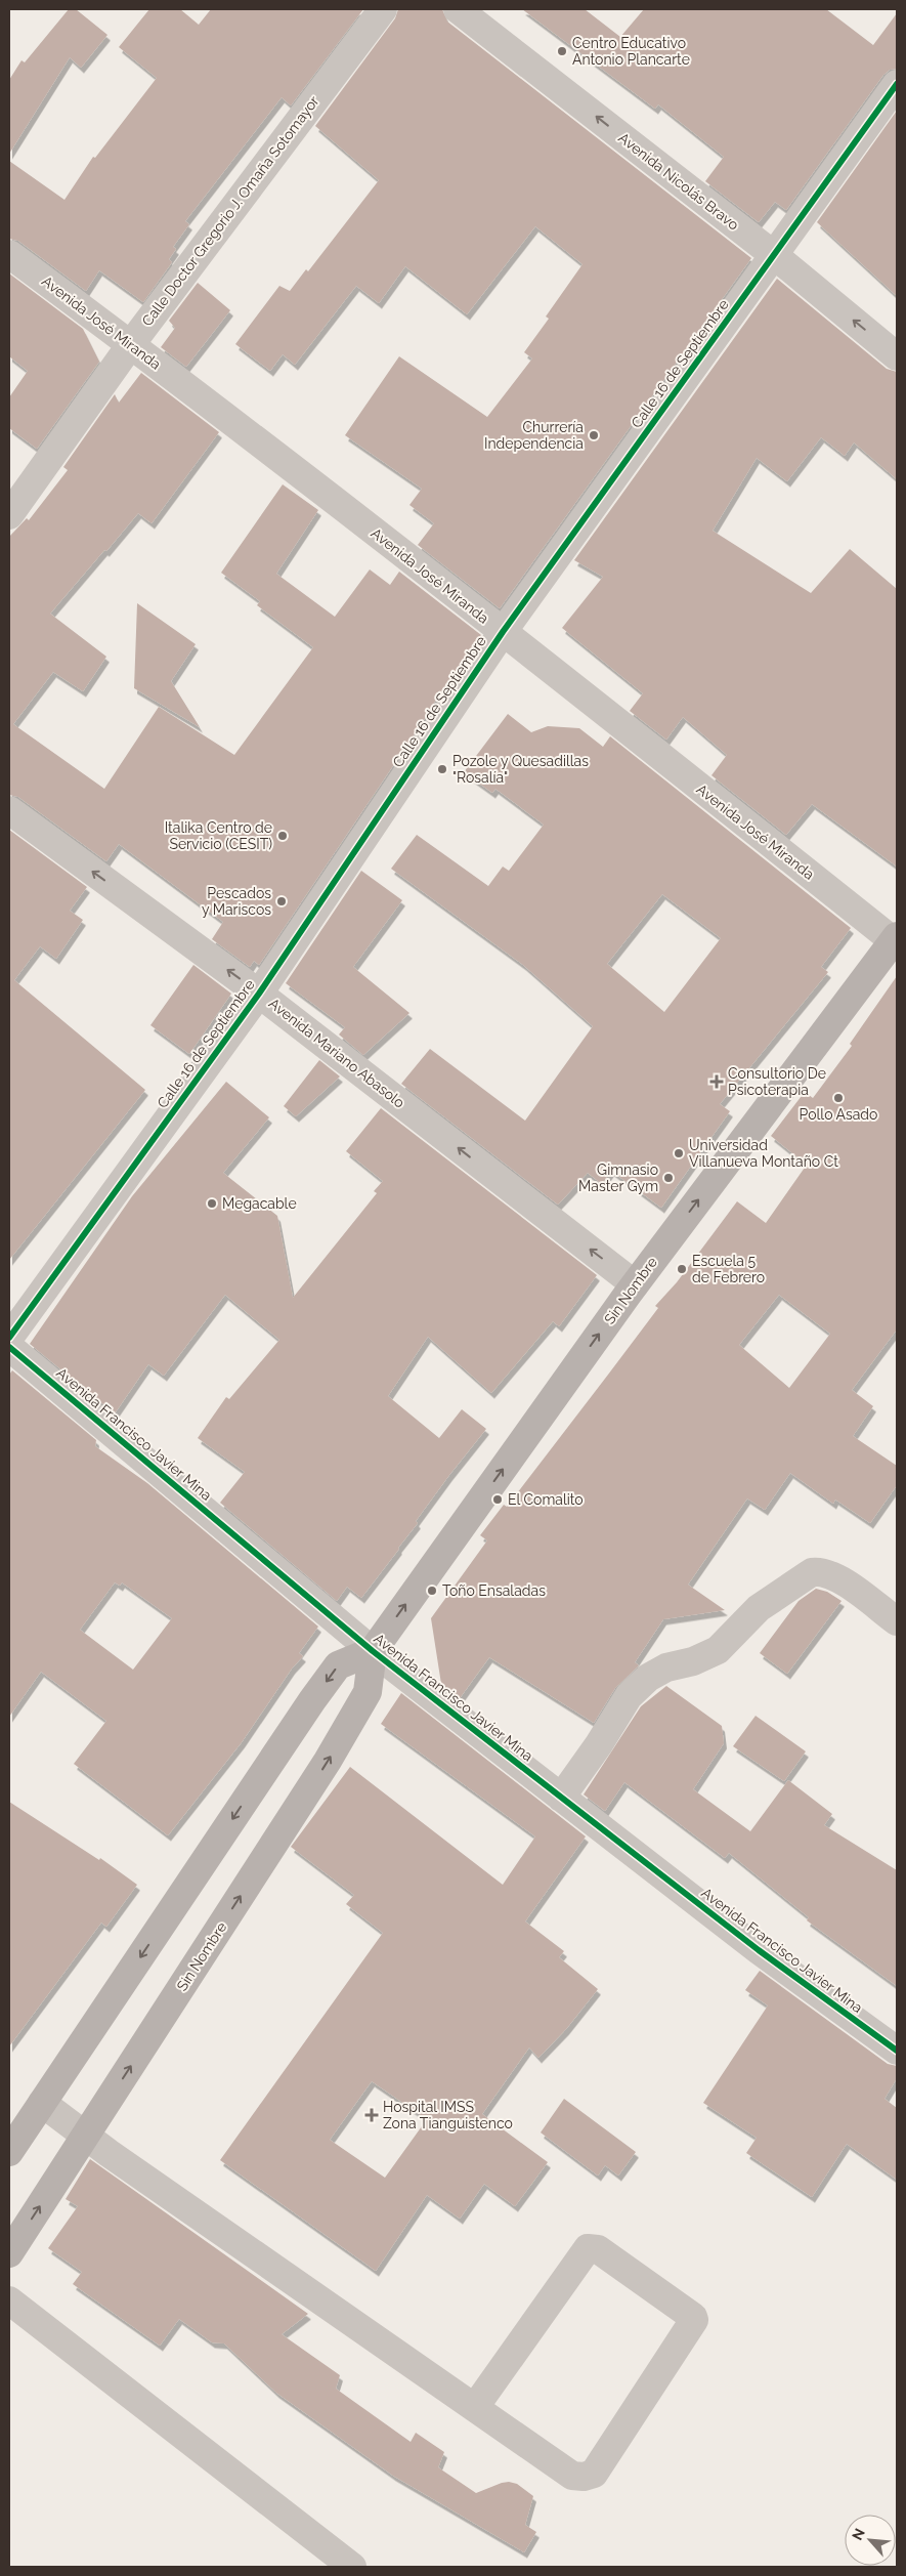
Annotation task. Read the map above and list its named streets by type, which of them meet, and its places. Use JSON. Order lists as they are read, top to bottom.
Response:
{
  "streets": {
    "main road": ["Sin Nombre"],
    "street": [
      "Avenida Nicolás Bravo",
      "Calle Doctor Gregorio J. Omaña Sotomayor",
      "Avenida José Miranda",
      "Calle 16 de Septiembre",
      "Avenida Mariano Abasolo",
      "Avenida Francisco Javier Mina"
    ]
  },
  "crossings": [
    ["Avenida Nicolás Bravo", "Calle 16 de Septiembre"],
    ["Calle Doctor Gregorio J. Omaña Sotomayor", "Avenida José Miranda"],
    ["Avenida José Miranda", "Calle 16 de Septiembre"],
    ["Avenida José Miranda", "Sin Nombre"],
    ["Calle 16 de Septiembre", "Avenida Mariano Abasolo"],
    ["Avenida Mariano Abasolo", "Sin Nombre"],
    ["Sin Nombre", "Avenida Francisco Javier Mina"]
  ],
  "one_way": ["Avenida Nicolás Bravo", "Avenida Mariano Abasolo"],
  "places": {
    "other": [
      "Centro Educativo Antonio Plancarte",
      "Churrería Independencia",
      "Pozole y Quesadillas \"Rosalía\"",
      "Italika Centro de Servicio (CESIT)",
      "Pescados y Mariscos",
      "Pollo Asado",
      "Universidad Villanueva Montaño Ct",
      "Gimnasio Master Gym",
      "Megacable",
      "Escuela 5 de Febrero",
      "El Comalito",
      "Toño Ensaladas"
    ],
    "health": ["Consultorio De Psicoterapia", "Hospital IMSS Zona Tianguistenco"]
  },
  "north": "top left"
}
